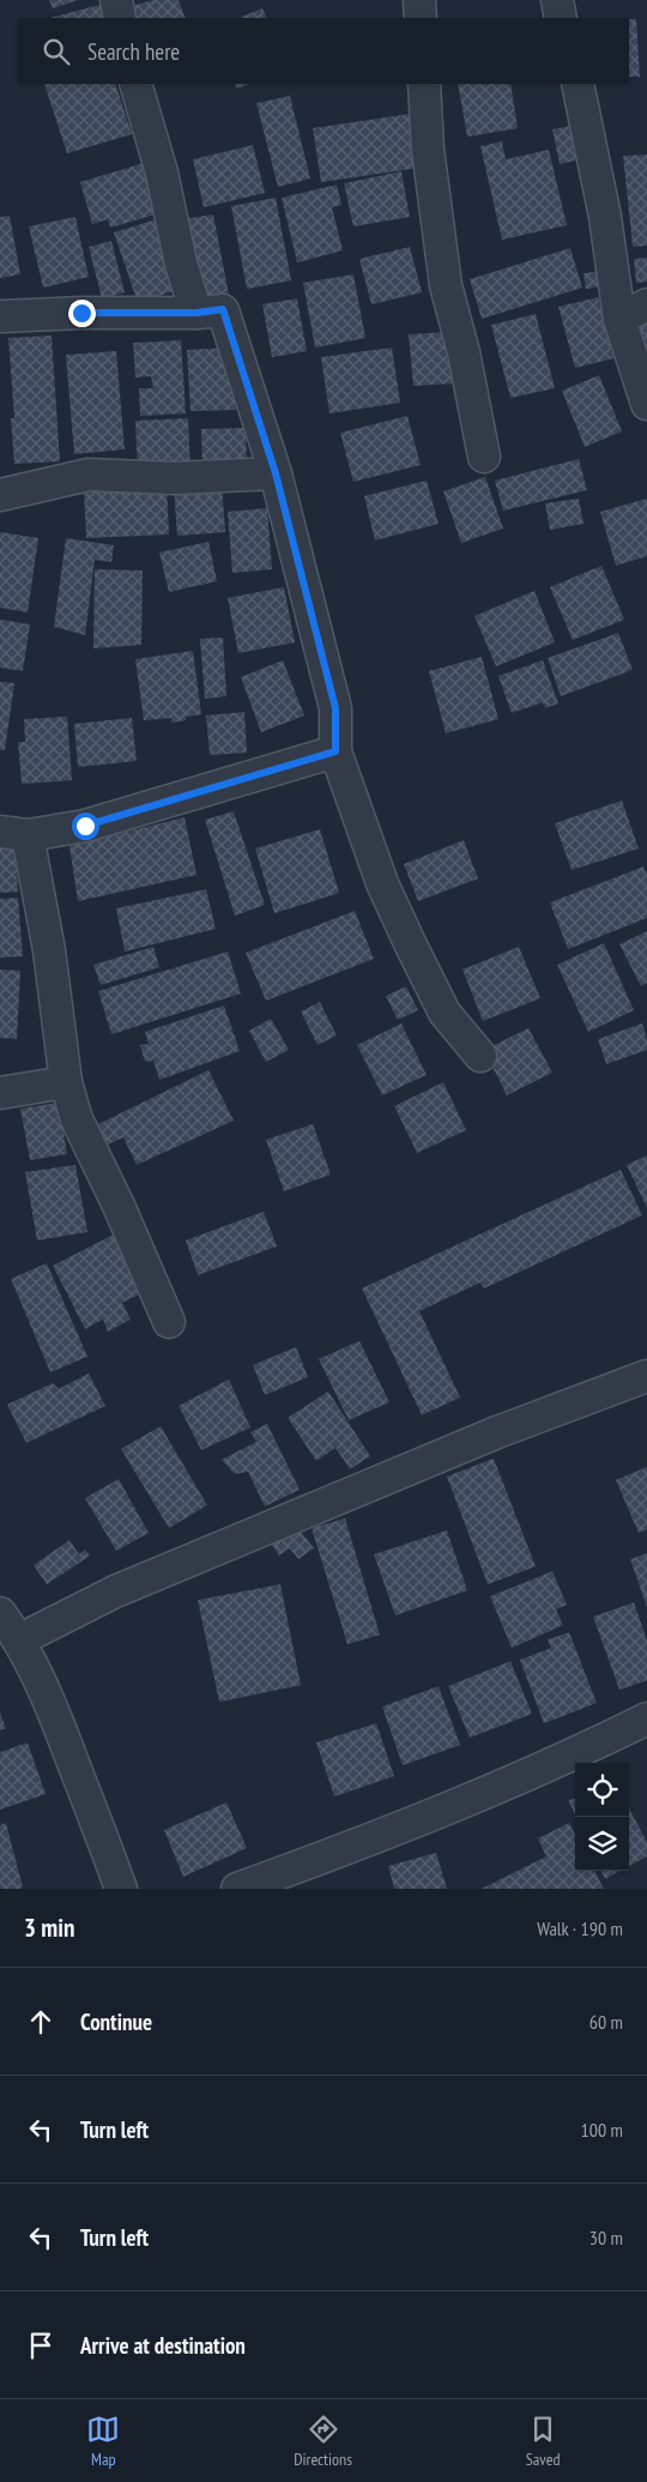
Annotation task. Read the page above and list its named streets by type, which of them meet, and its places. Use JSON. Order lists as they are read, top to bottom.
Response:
{
  "page": {
    "search": "Search here",
    "heading": ["3 min", "Walk · 190 m"],
    "list": [
      ["Continue", "60 m"],
      ["Turn left", "100 m"],
      ["Turn left", "30 m"],
      "Arrive at destination"
    ],
    "nav": ["Map", "Directions", "Saved"]
  }
}
